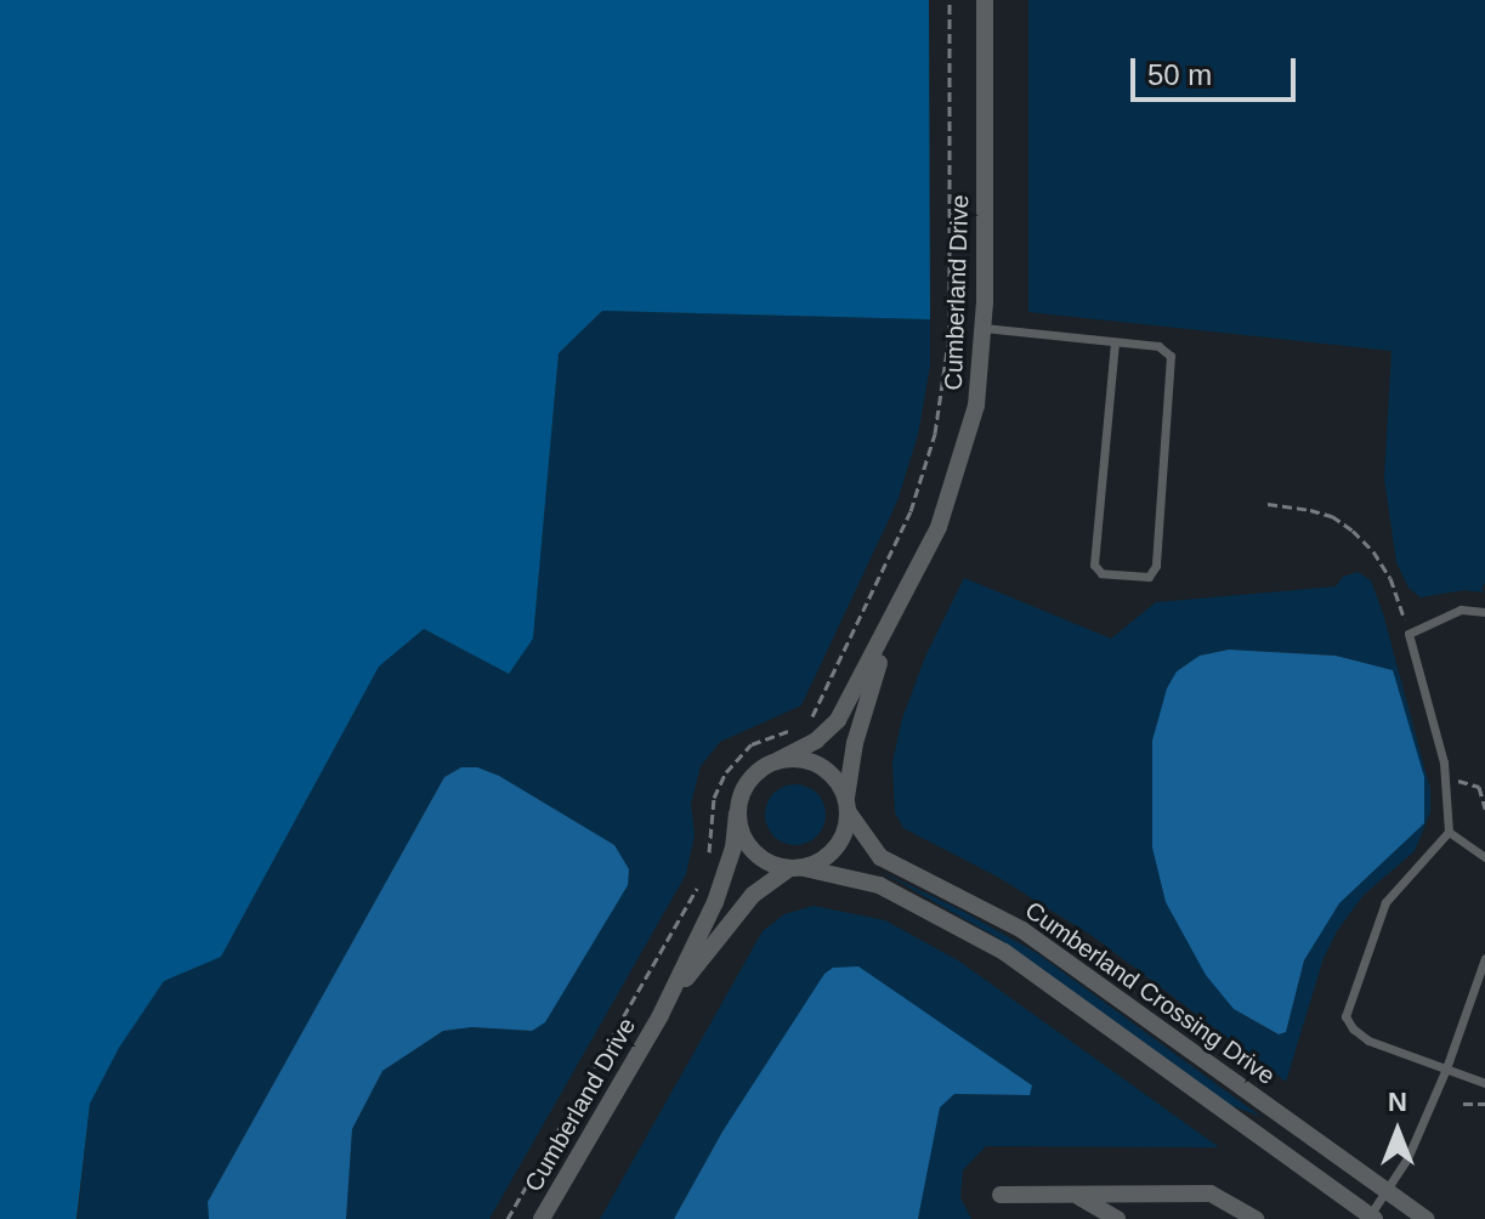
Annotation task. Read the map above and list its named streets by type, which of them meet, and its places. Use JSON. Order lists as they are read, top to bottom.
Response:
{
  "streets": {
    "street": ["Cumberland Drive", "Cumberland Crossing Drive"]
  },
  "crossings": [
    ["Cumberland Drive", "Cumberland Crossing Drive"]
  ],
  "scale_bar": "50 m",
  "north": "top"
}
